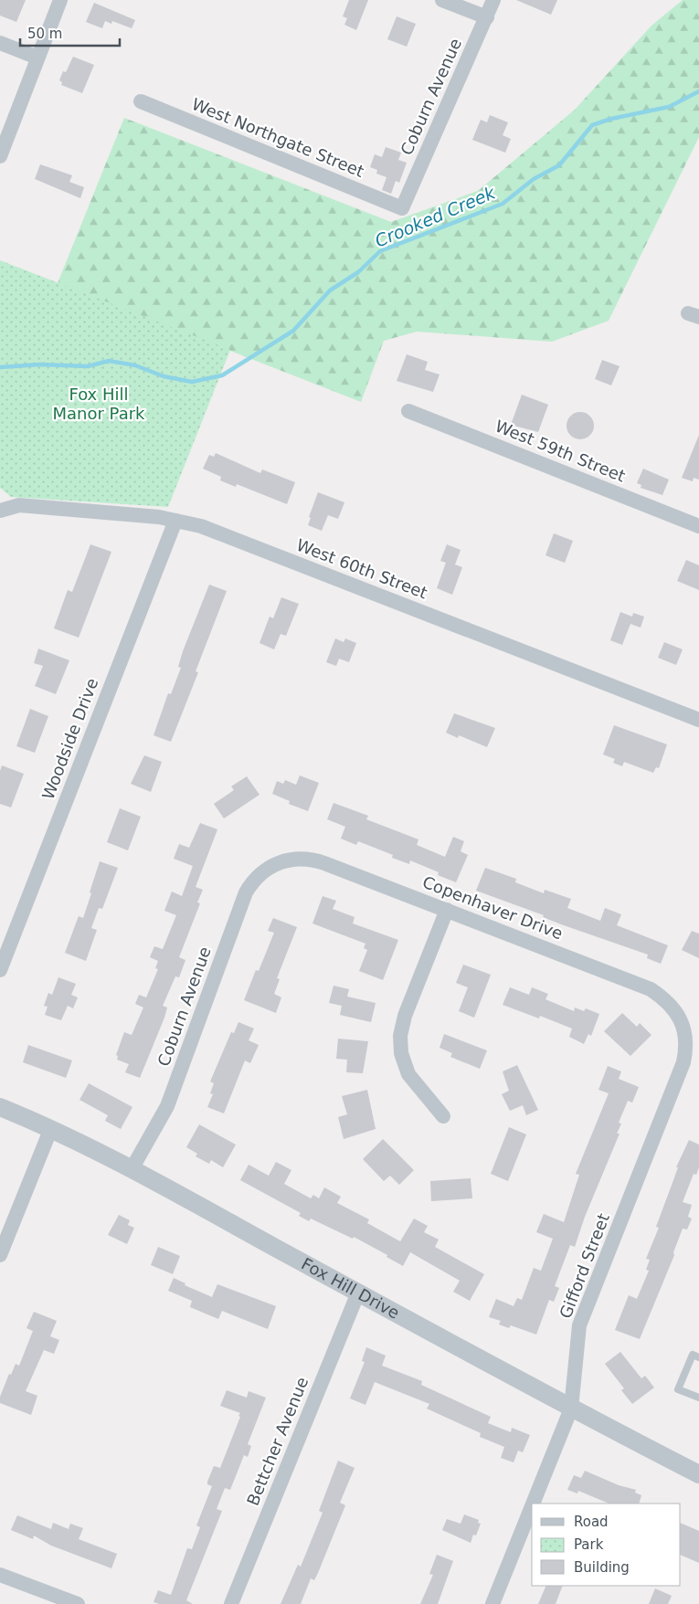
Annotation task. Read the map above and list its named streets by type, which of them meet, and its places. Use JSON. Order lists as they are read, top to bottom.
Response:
{
  "streets": {
    "street": [
      "Coburn Avenue",
      "West Northgate Street",
      "West 59th Street",
      "West 60th Street",
      "Woodside Drive",
      "Copenhaver Drive",
      "Gifford Street",
      "Fox Hill Drive",
      "Bettcher Avenue"
    ]
  },
  "crossings": [
    ["Coburn Avenue", "West Northgate Street"],
    ["Coburn Avenue", "Copenhaver Drive"],
    ["Coburn Avenue", "Fox Hill Drive"],
    ["West 60th Street", "Woodside Drive"],
    ["Copenhaver Drive", "Gifford Street"],
    ["Gifford Street", "Fox Hill Drive"],
    ["Fox Hill Drive", "Bettcher Avenue"]
  ],
  "water": ["Crooked Creek"],
  "parks": ["Fox Hill Manor Park"],
  "legend": ["Road", "Park", "Building"],
  "scale_bar": "50 m"
}
